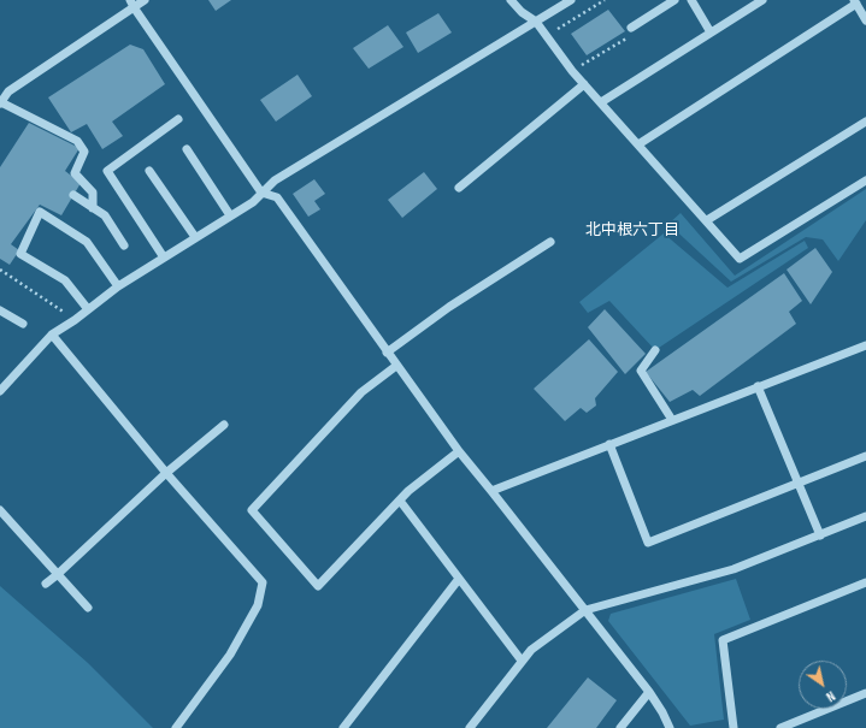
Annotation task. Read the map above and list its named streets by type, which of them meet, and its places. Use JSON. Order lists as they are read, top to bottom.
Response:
{
  "districts": ["北中根六丁目"],
  "north": "bottom right"
}
